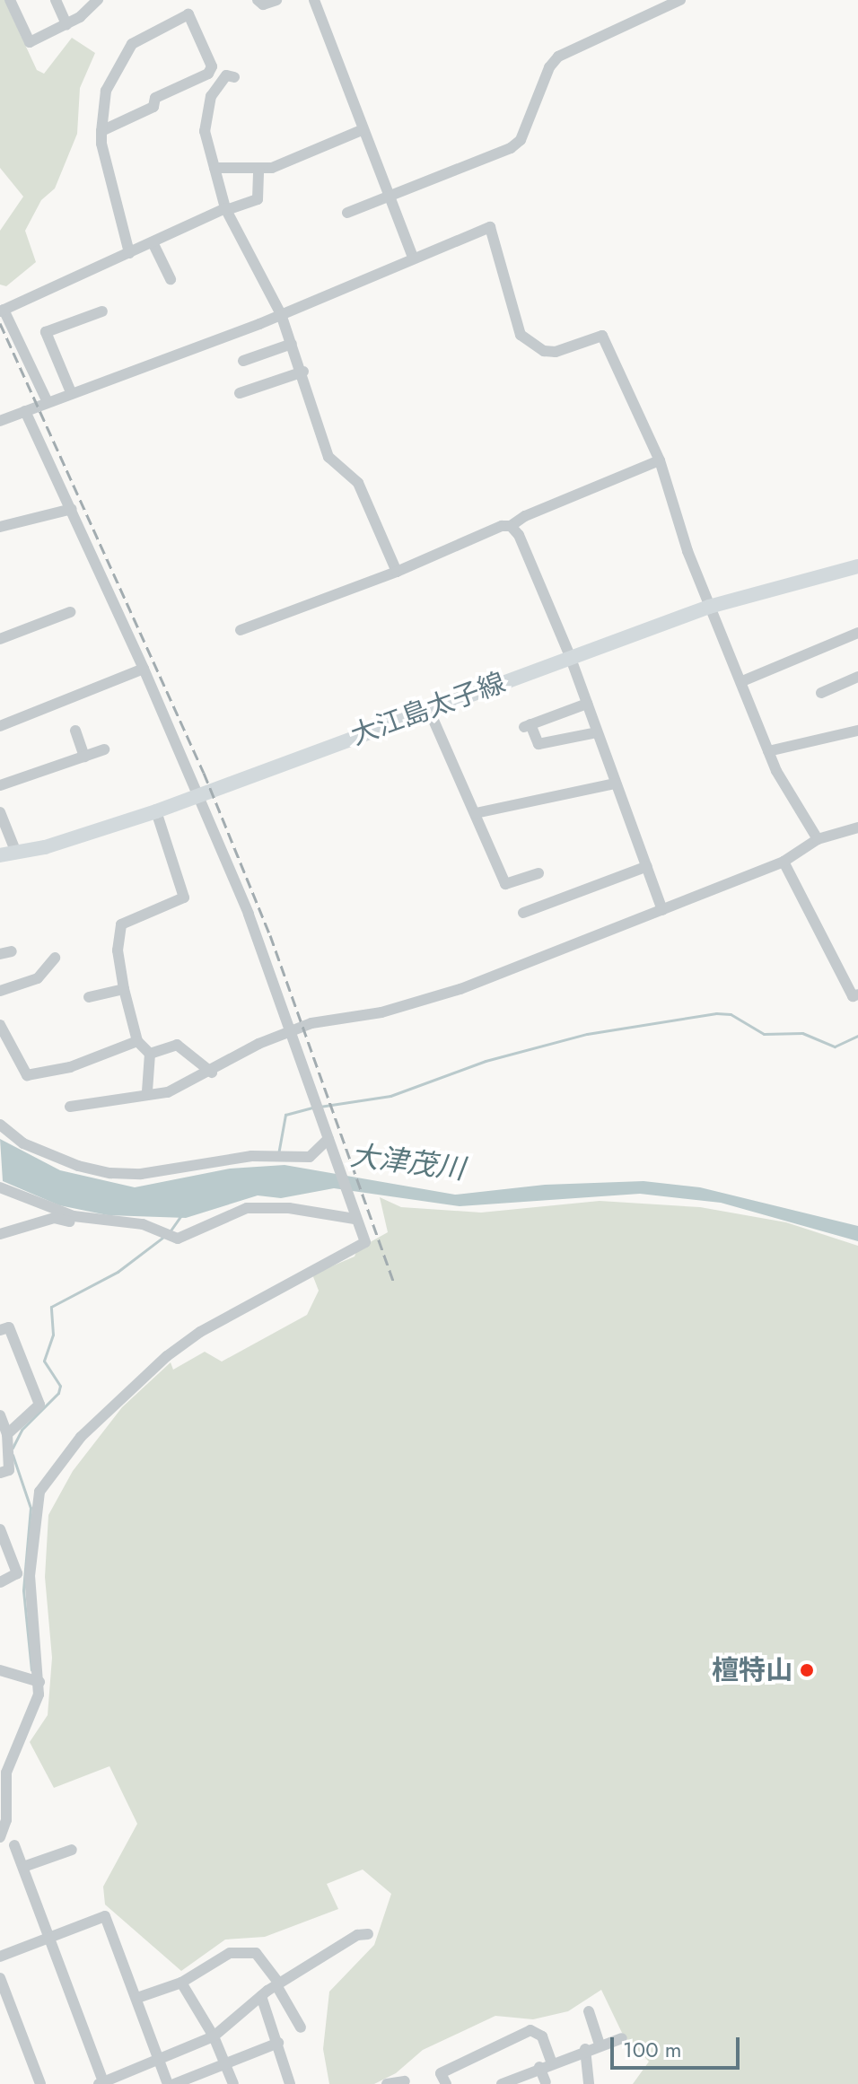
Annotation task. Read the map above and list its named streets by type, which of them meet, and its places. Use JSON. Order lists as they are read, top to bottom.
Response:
{
  "streets": {
    "main road": ["大江島太子線"]
  },
  "water": ["大津茂川"],
  "places": ["檀特山"],
  "scale_bar": "100 m"
}
